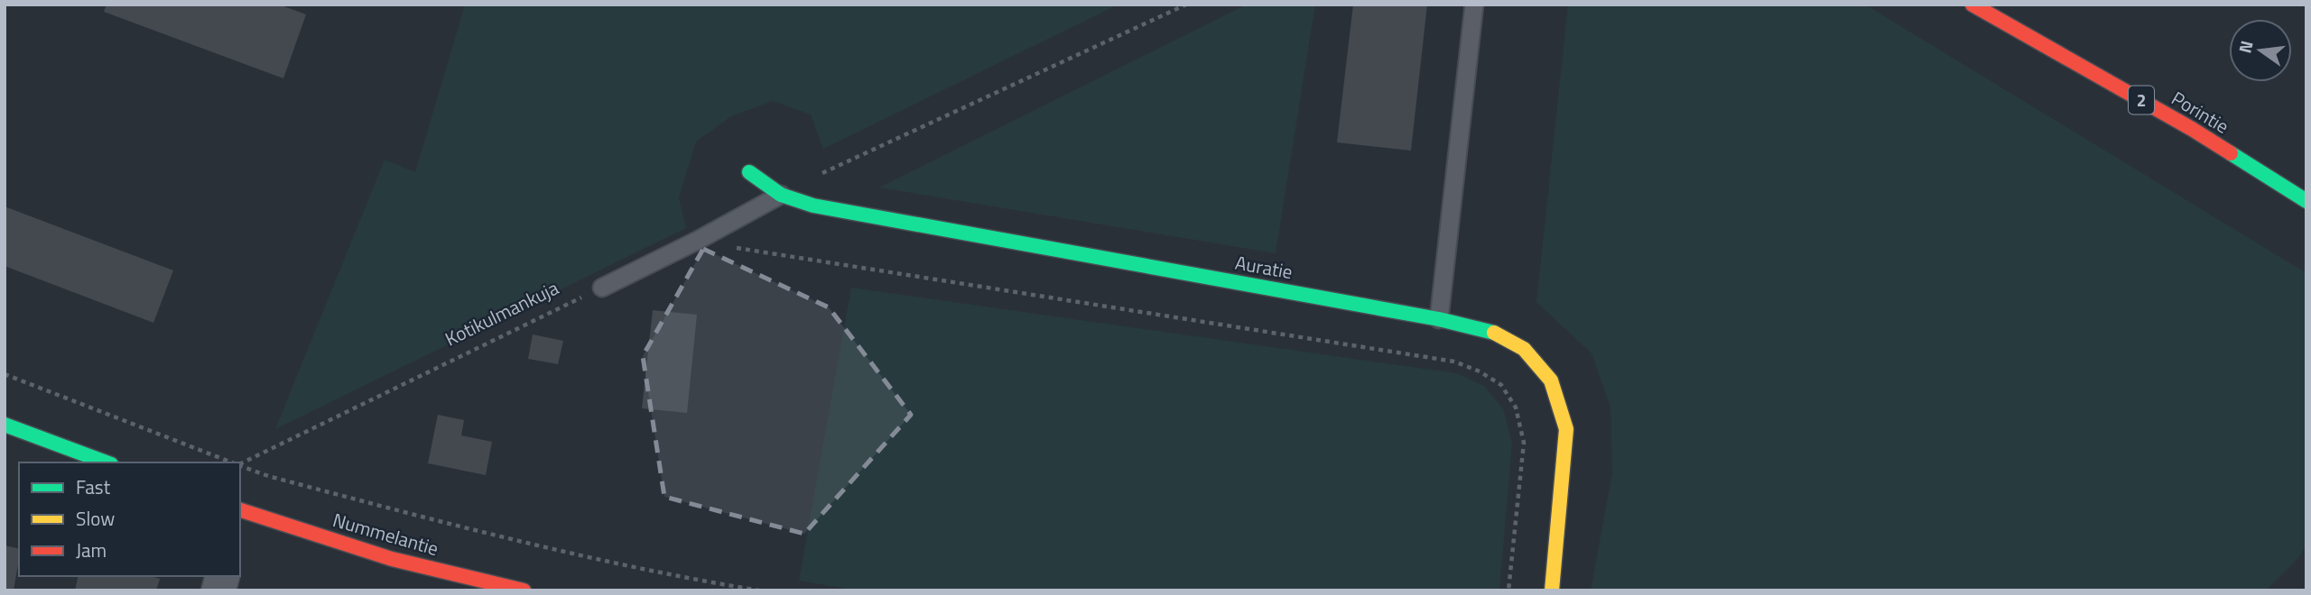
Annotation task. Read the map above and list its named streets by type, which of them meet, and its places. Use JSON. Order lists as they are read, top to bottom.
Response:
{
  "streets": {
    "main road": [
      "2",
      "Porintie",
      "Auratie",
      "Nummelantie"
    ],
    "path": ["Kotikulmankuja"]
  },
  "legend": ["Fast", "Slow", "Jam"],
  "north": "left"
}
